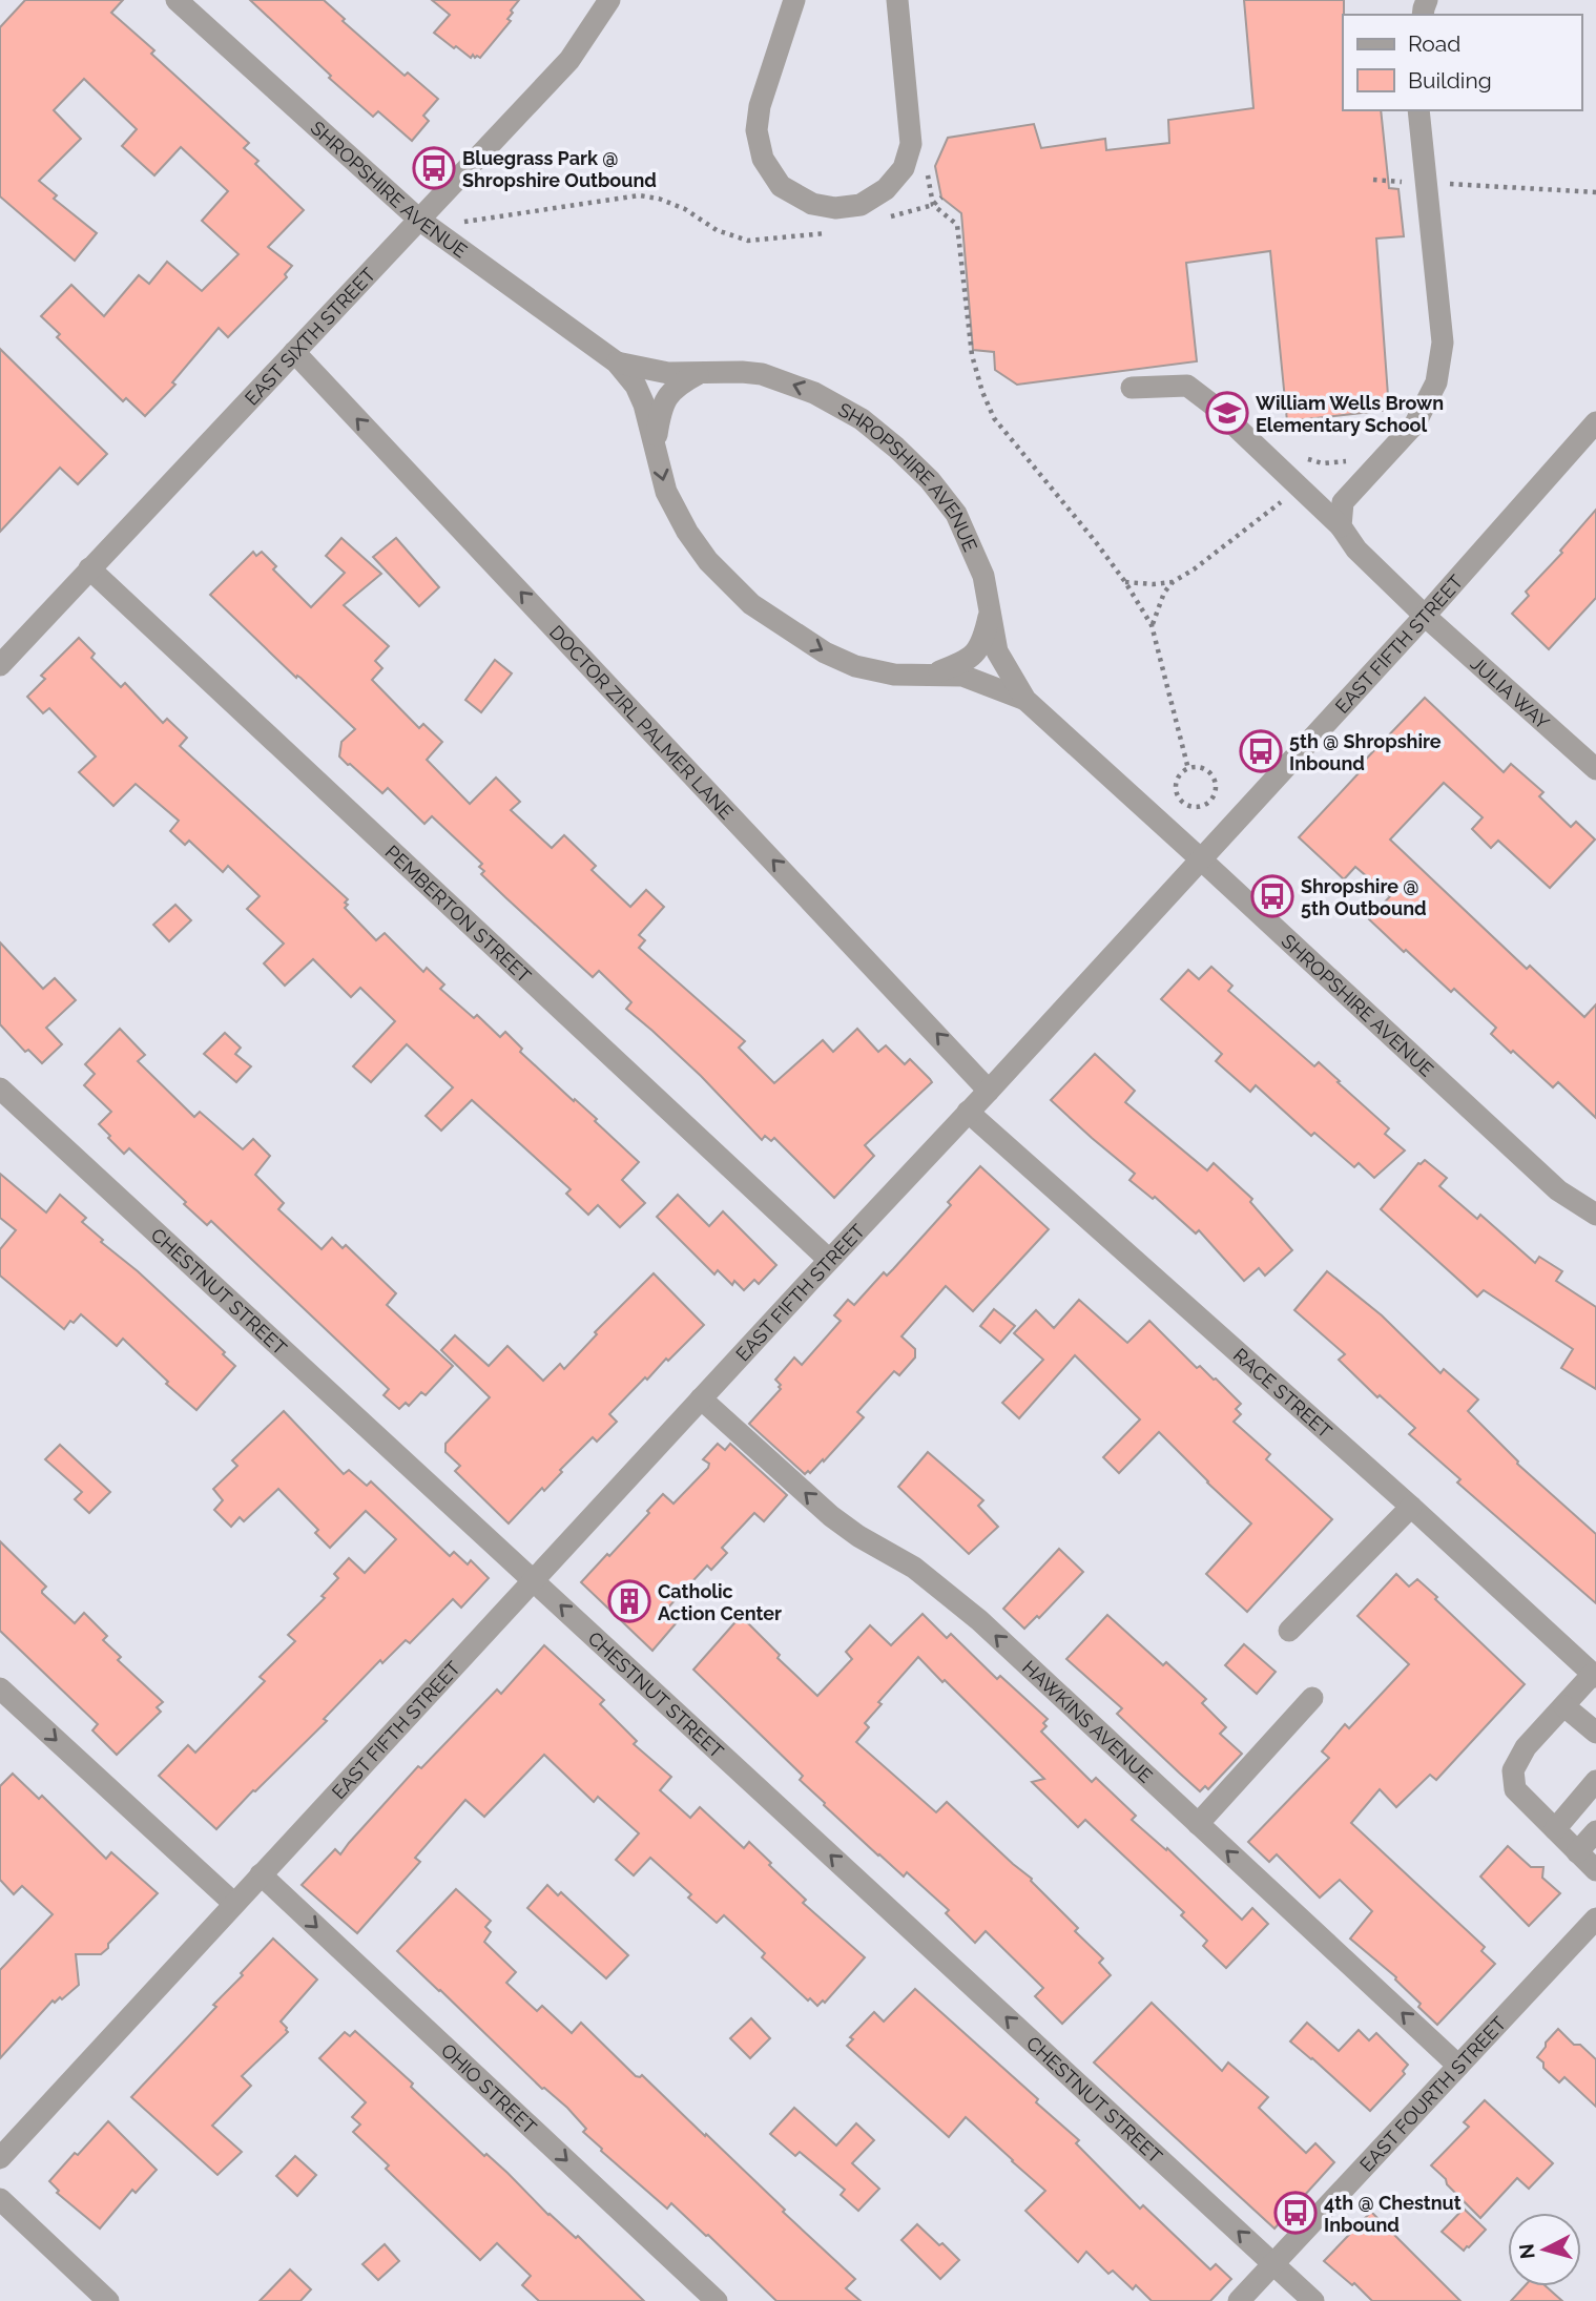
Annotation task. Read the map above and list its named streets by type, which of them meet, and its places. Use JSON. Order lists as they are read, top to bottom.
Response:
{
  "streets": {
    "street": [
      "SHROPSHIRE AVENUE",
      "EAST SIXTH STREET",
      "EAST FIFTH STREET",
      "JULIA WAY",
      "DOCTOR ZIRL PALMER LANE",
      "PEMBERTON STREET",
      "CHESTNUT STREET",
      "RACE STREET",
      "HAWKINS AVENUE",
      "OHIO STREET",
      "EAST FOURTH STREET"
    ]
  },
  "crossings": [
    ["SHROPSHIRE AVENUE", "EAST SIXTH STREET"],
    ["SHROPSHIRE AVENUE", "EAST FIFTH STREET"],
    ["EAST SIXTH STREET", "DOCTOR ZIRL PALMER LANE"],
    ["EAST SIXTH STREET", "PEMBERTON STREET"],
    ["EAST FIFTH STREET", "JULIA WAY"],
    ["EAST FIFTH STREET", "DOCTOR ZIRL PALMER LANE"],
    ["EAST FIFTH STREET", "PEMBERTON STREET"],
    ["EAST FIFTH STREET", "CHESTNUT STREET"],
    ["EAST FIFTH STREET", "RACE STREET"],
    ["EAST FIFTH STREET", "HAWKINS AVENUE"],
    ["EAST FIFTH STREET", "OHIO STREET"],
    ["CHESTNUT STREET", "EAST FOURTH STREET"],
    ["HAWKINS AVENUE", "EAST FOURTH STREET"]
  ],
  "one_way": [
    "DOCTOR ZIRL PALMER LANE",
    "CHESTNUT STREET",
    "HAWKINS AVENUE",
    "OHIO STREET"
  ],
  "places": {
    "bus stop": [
      "Bluegrass Park @ Shropshire Outbound",
      "5th @ Shropshire Inbound",
      "Shropshire @ 5th Outbound",
      "4th @ Chestnut Inbound"
    ],
    "school or university": ["William Wells Brown Elementary School"],
    "building": ["Catholic Action Center"]
  },
  "legend": ["Road", "Building"],
  "north": "left"
}
